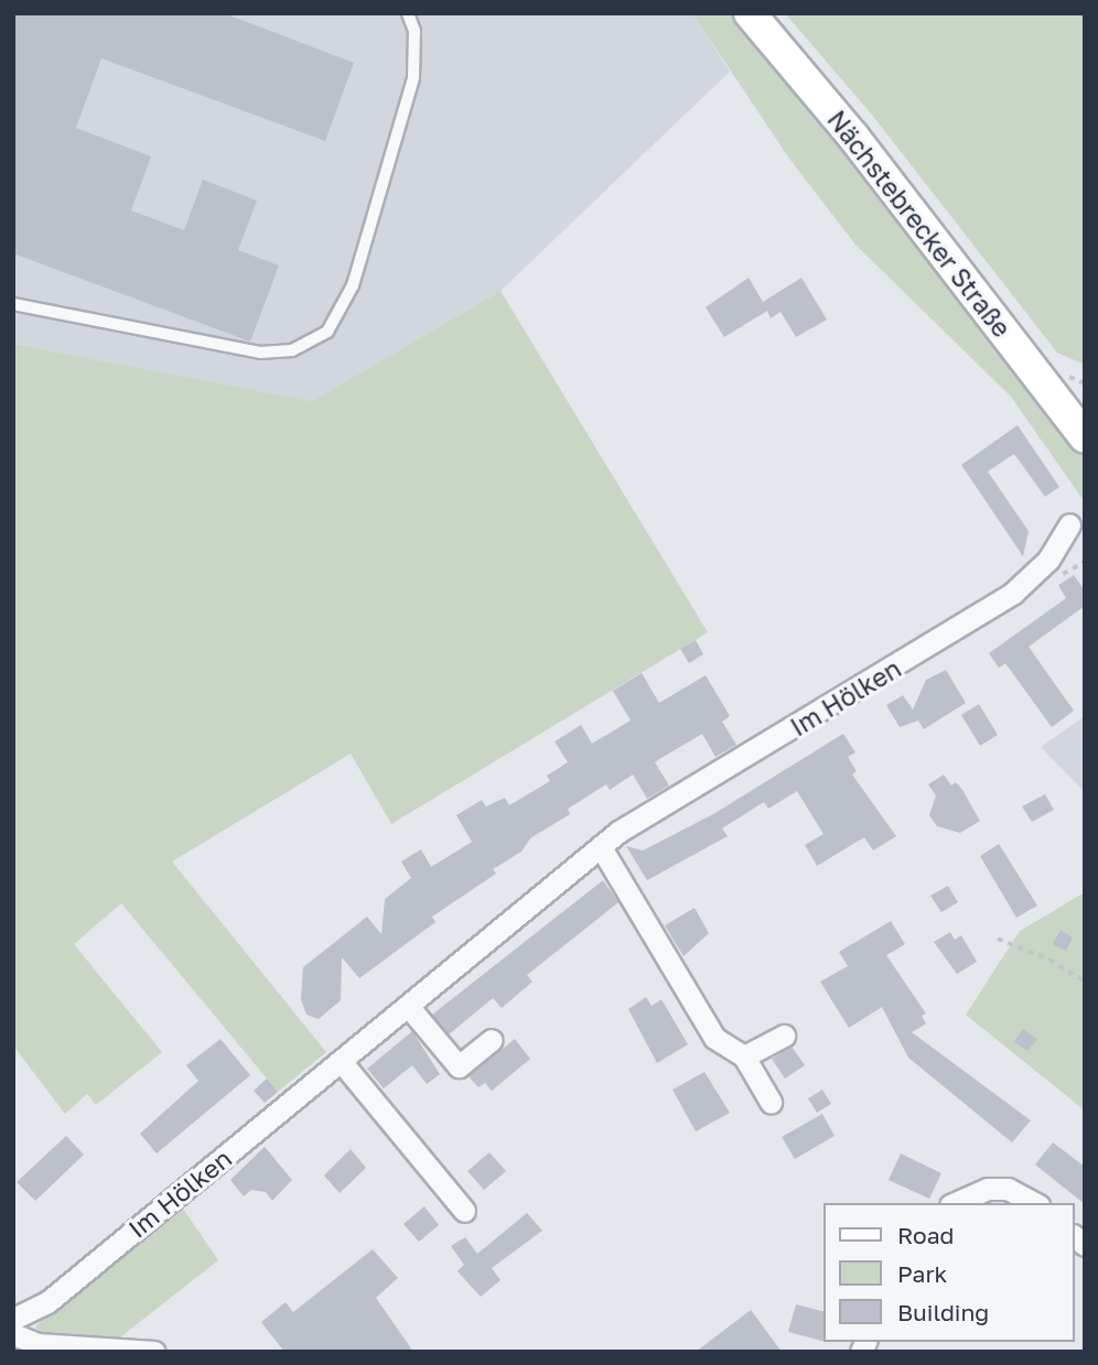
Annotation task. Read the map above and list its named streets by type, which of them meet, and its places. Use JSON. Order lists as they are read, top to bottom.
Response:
{
  "streets": {
    "main road": ["Nächstebrecker Straße"],
    "street": ["Im Hölken"]
  },
  "legend": ["Road", "Park", "Building"]
}
